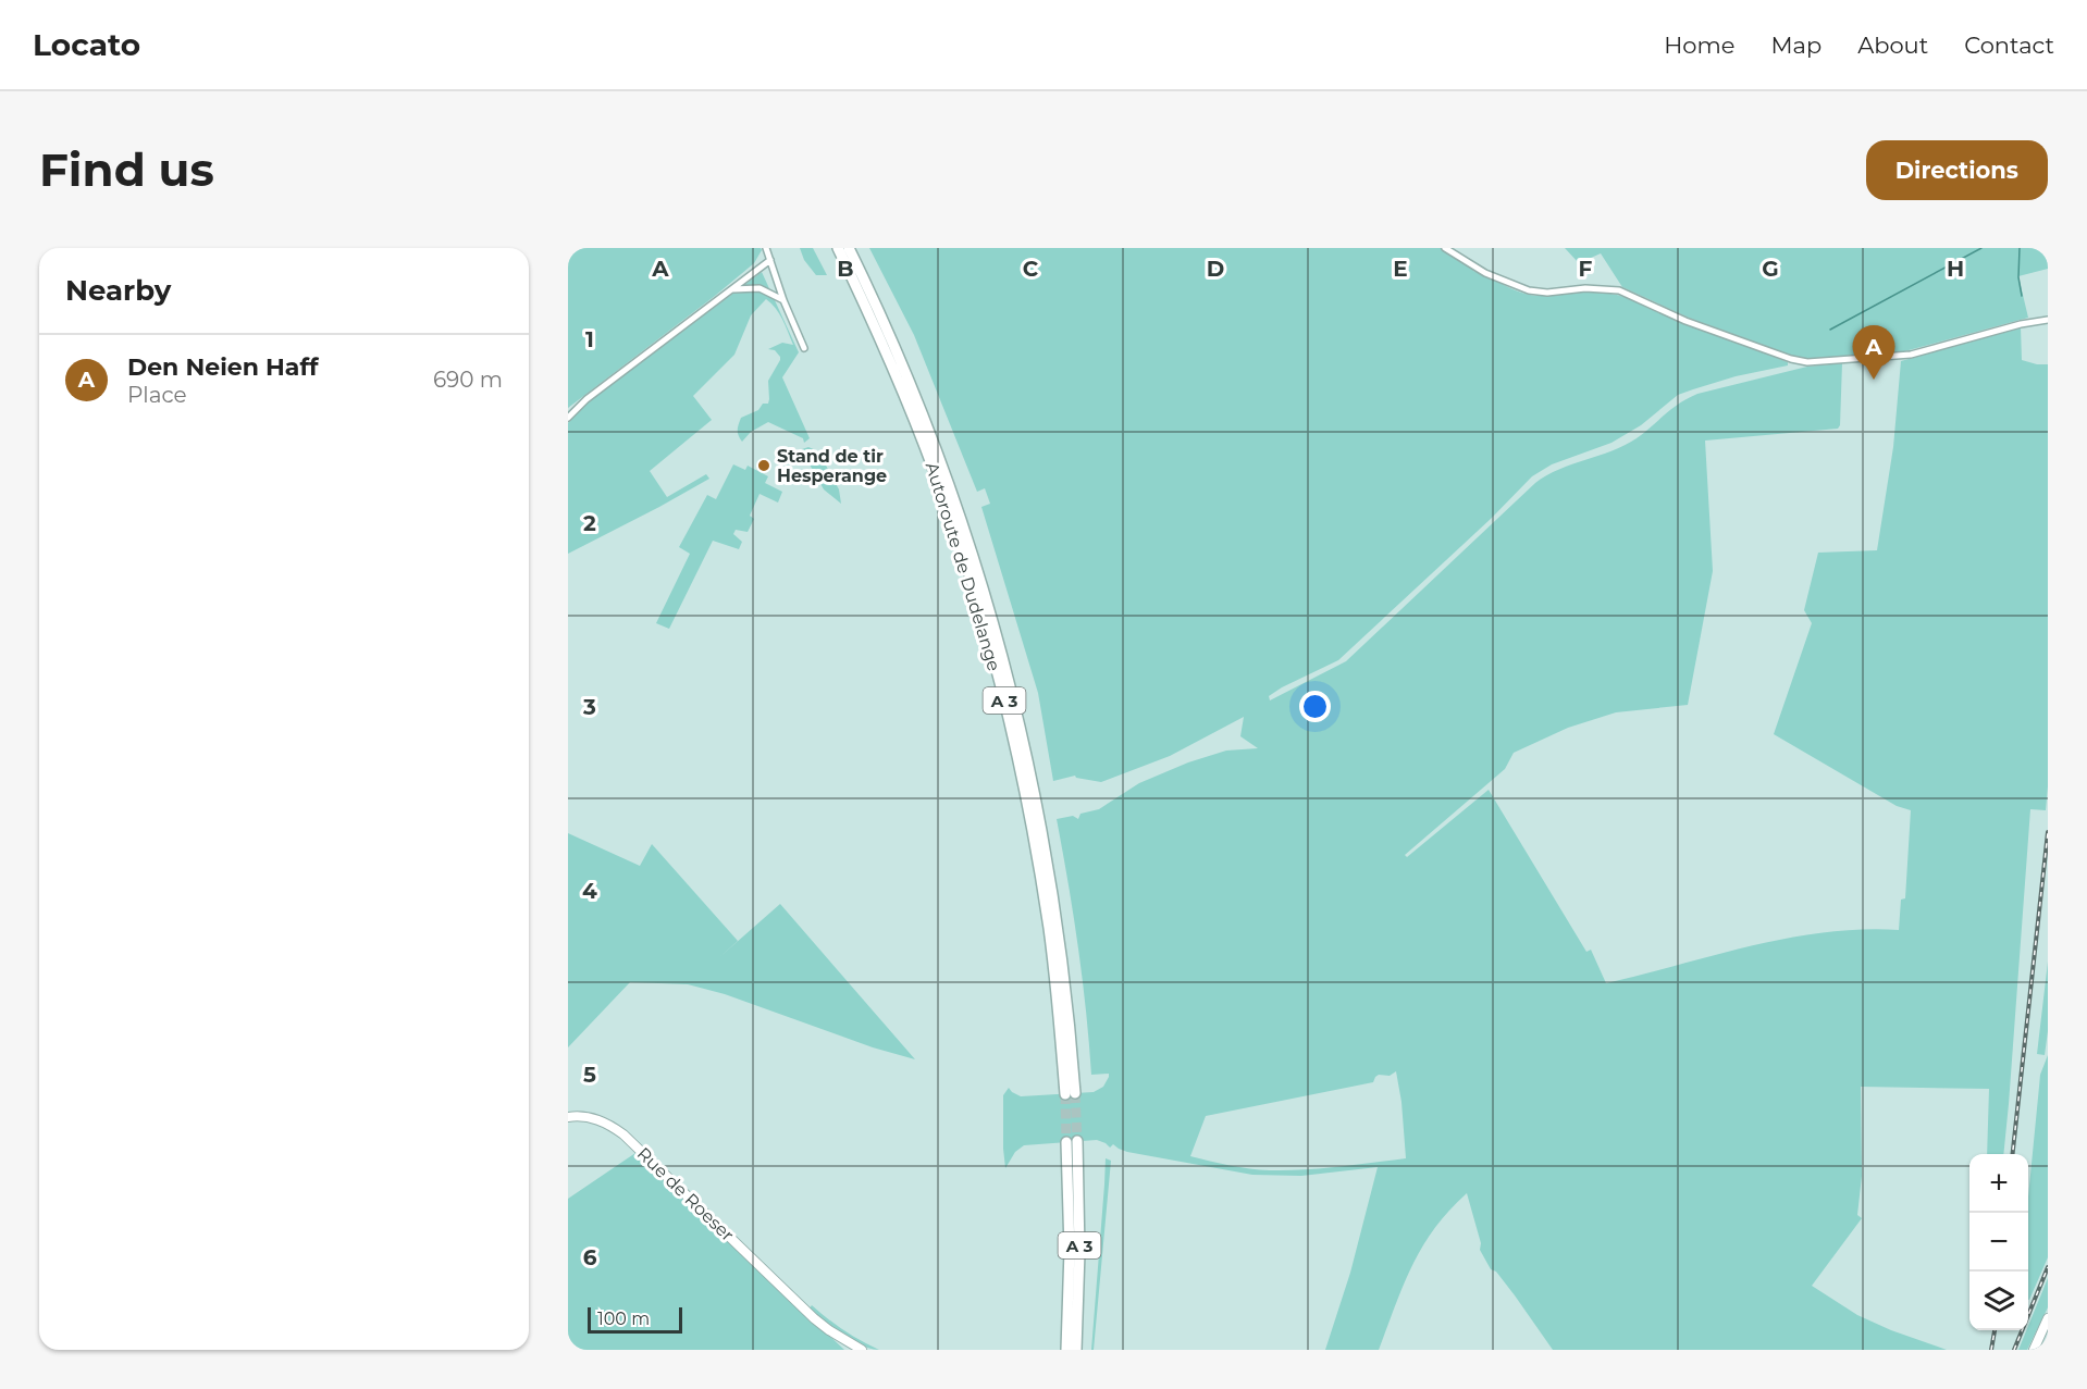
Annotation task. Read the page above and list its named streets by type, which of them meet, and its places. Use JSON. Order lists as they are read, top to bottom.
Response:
{
  "streets": {
    "highway": ["Autoroute de Dudelange", "A 3"],
    "main road": ["Rue de Roeser"]
  },
  "places": ["Stand de tir Hesperange"],
  "scale_bar": "100 m",
  "page": {
    "header": "Locato",
    "nav": [
      "Home",
      "Map",
      "About",
      "Contact"
    ],
    "buttons": "Directions",
    "title": "Find us",
    "heading": "Nearby",
    "pins": "A",
    "list": [
      {
        "mark": "A",
        "name": "Den Neien Haff",
        "note": "Place",
        "value": "690 m"
      }
    ],
    "map_buttons": ["+", "−"],
    "scale": "100 m"
  },
  "grid": {
    "columns": [
      "A",
      "B",
      "C",
      "D",
      "E",
      "F",
      "G",
      "H"
    ],
    "rows": [
      "1",
      "2",
      "3",
      "4",
      "5",
      "6"
    ]
  }
}
